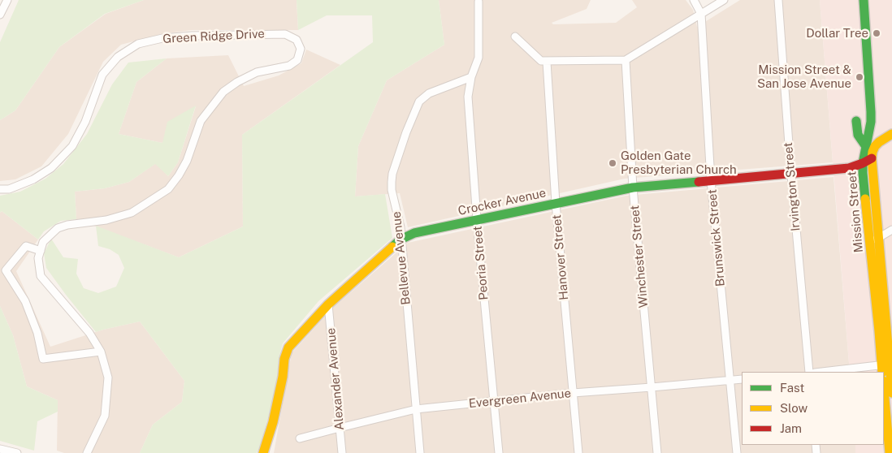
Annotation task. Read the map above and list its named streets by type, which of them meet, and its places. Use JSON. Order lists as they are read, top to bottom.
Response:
{
  "streets": {
    "street": [
      "Green Ridge Drive",
      "Irvington Street",
      "Crocker Avenue",
      "Mission Street",
      "Brunswick Street",
      "Winchester Street",
      "Hanover Street",
      "Bellevue Avenue",
      "Peoria Street",
      "Alexander Avenue",
      "Evergreen Avenue"
    ]
  },
  "crossings": [
    ["Irvington Street", "Crocker Avenue"],
    ["Crocker Avenue", "Mission Street"],
    ["Crocker Avenue", "Brunswick Street"],
    ["Crocker Avenue", "Winchester Street"],
    ["Crocker Avenue", "Hanover Street"],
    ["Crocker Avenue", "Bellevue Avenue"],
    ["Crocker Avenue", "Peoria Street"],
    ["Crocker Avenue", "Alexander Avenue"],
    ["Brunswick Street", "Evergreen Avenue"],
    ["Winchester Street", "Evergreen Avenue"],
    ["Hanover Street", "Evergreen Avenue"],
    ["Bellevue Avenue", "Peoria Street"],
    ["Bellevue Avenue", "Evergreen Avenue"],
    ["Peoria Street", "Evergreen Avenue"],
    ["Alexander Avenue", "Evergreen Avenue"]
  ],
  "places": ["Dollar Tree", "Mission Street & San Jose Avenue", "Golden Gate Presbyterian Church"],
  "legend": ["Fast", "Slow", "Jam"]
}
